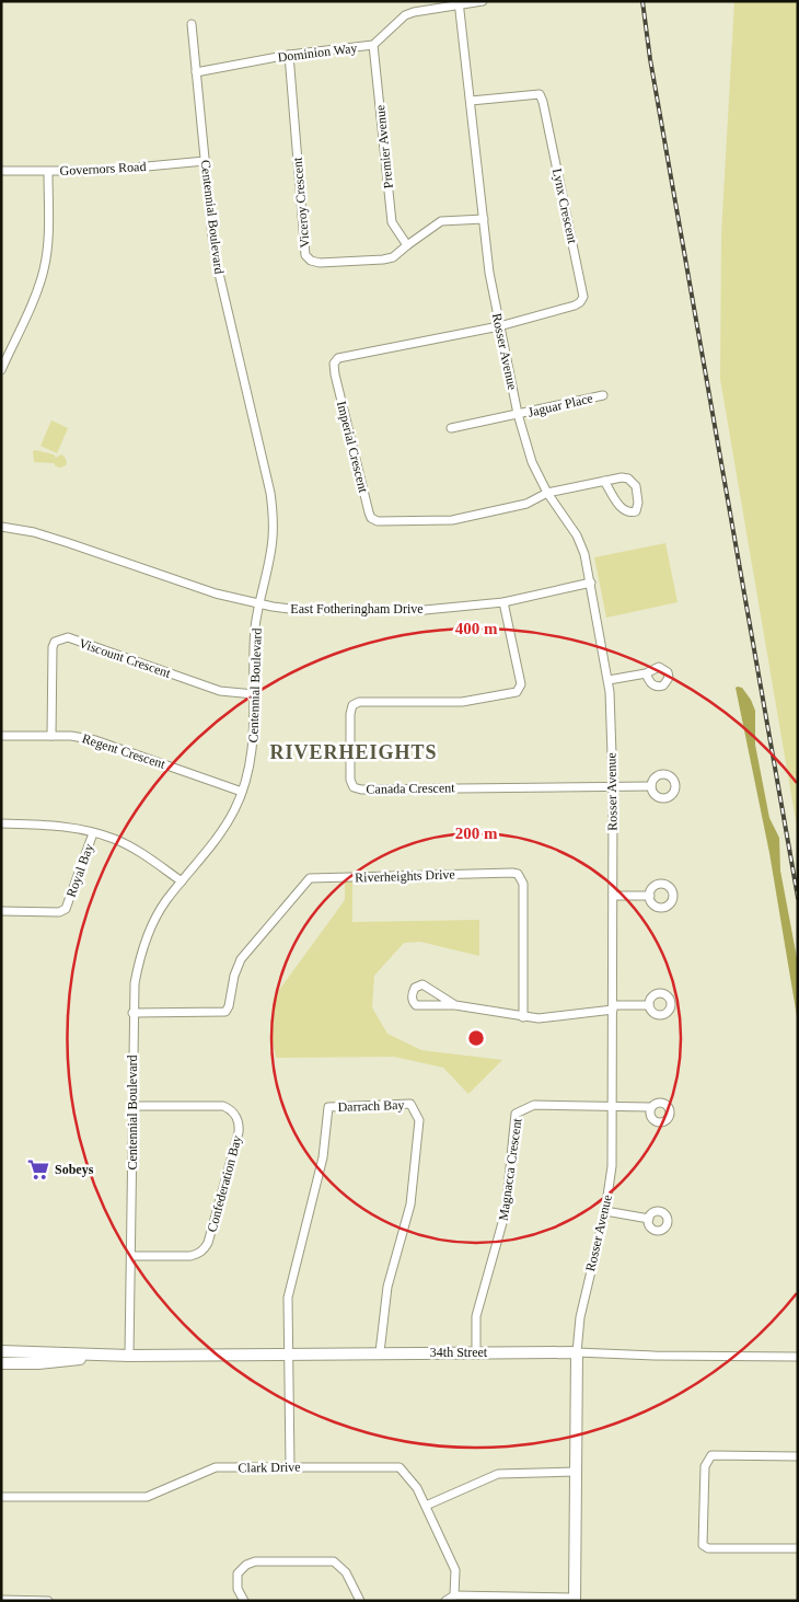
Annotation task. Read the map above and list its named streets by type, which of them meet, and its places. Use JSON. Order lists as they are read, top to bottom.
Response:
{
  "streets": {
    "street": [
      "Dominion Way",
      "Premier Avenue",
      "Governors Road",
      "Viceroy Crescent",
      "Lynx Crescent",
      "Centennial Boulevard",
      "Rosser Avenue",
      "Jaguar Place",
      "Imperial Crescent",
      "East Fotheringham Drive",
      "Viscount Crescent",
      "Regent Crescent",
      "Canada Crescent",
      "Royal Bay",
      "Riverheights Drive",
      "Darrach Bay",
      "Magnacca Crescent",
      "Confederation Bay",
      "34th Street",
      "Clark Drive"
    ]
  },
  "crossings": [
    ["Dominion Way", "Premier Avenue"],
    ["Dominion Way", "Viceroy Crescent"],
    ["Dominion Way", "Centennial Boulevard"],
    ["Dominion Way", "Rosser Avenue"],
    ["Premier Avenue", "Viceroy Crescent"],
    ["Governors Road", "Centennial Boulevard"],
    ["Viceroy Crescent", "Rosser Avenue"],
    ["Lynx Crescent", "Rosser Avenue"],
    ["Lynx Crescent", "Imperial Crescent"],
    ["Centennial Boulevard", "East Fotheringham Drive"],
    ["Centennial Boulevard", "Viscount Crescent"],
    ["Centennial Boulevard", "Regent Crescent"],
    ["Centennial Boulevard", "Royal Bay"],
    ["Centennial Boulevard", "Riverheights Drive"],
    ["Centennial Boulevard", "Confederation Bay"],
    ["Centennial Boulevard", "34th Street"],
    ["Rosser Avenue", "Jaguar Place"],
    ["Rosser Avenue", "Imperial Crescent"],
    ["Rosser Avenue", "East Fotheringham Drive"],
    ["Rosser Avenue", "Canada Crescent"],
    ["Rosser Avenue", "Magnacca Crescent"],
    ["Rosser Avenue", "34th Street"],
    ["East Fotheringham Drive", "Canada Crescent"],
    ["Viscount Crescent", "Regent Crescent"],
    ["Darrach Bay", "34th Street"],
    ["Magnacca Crescent", "34th Street"]
  ],
  "districts": ["RIVERHEIGHTS"],
  "places": {
    "supermarket": ["Sobeys"]
  },
  "rings": ["400 m", "200 m"]
}
